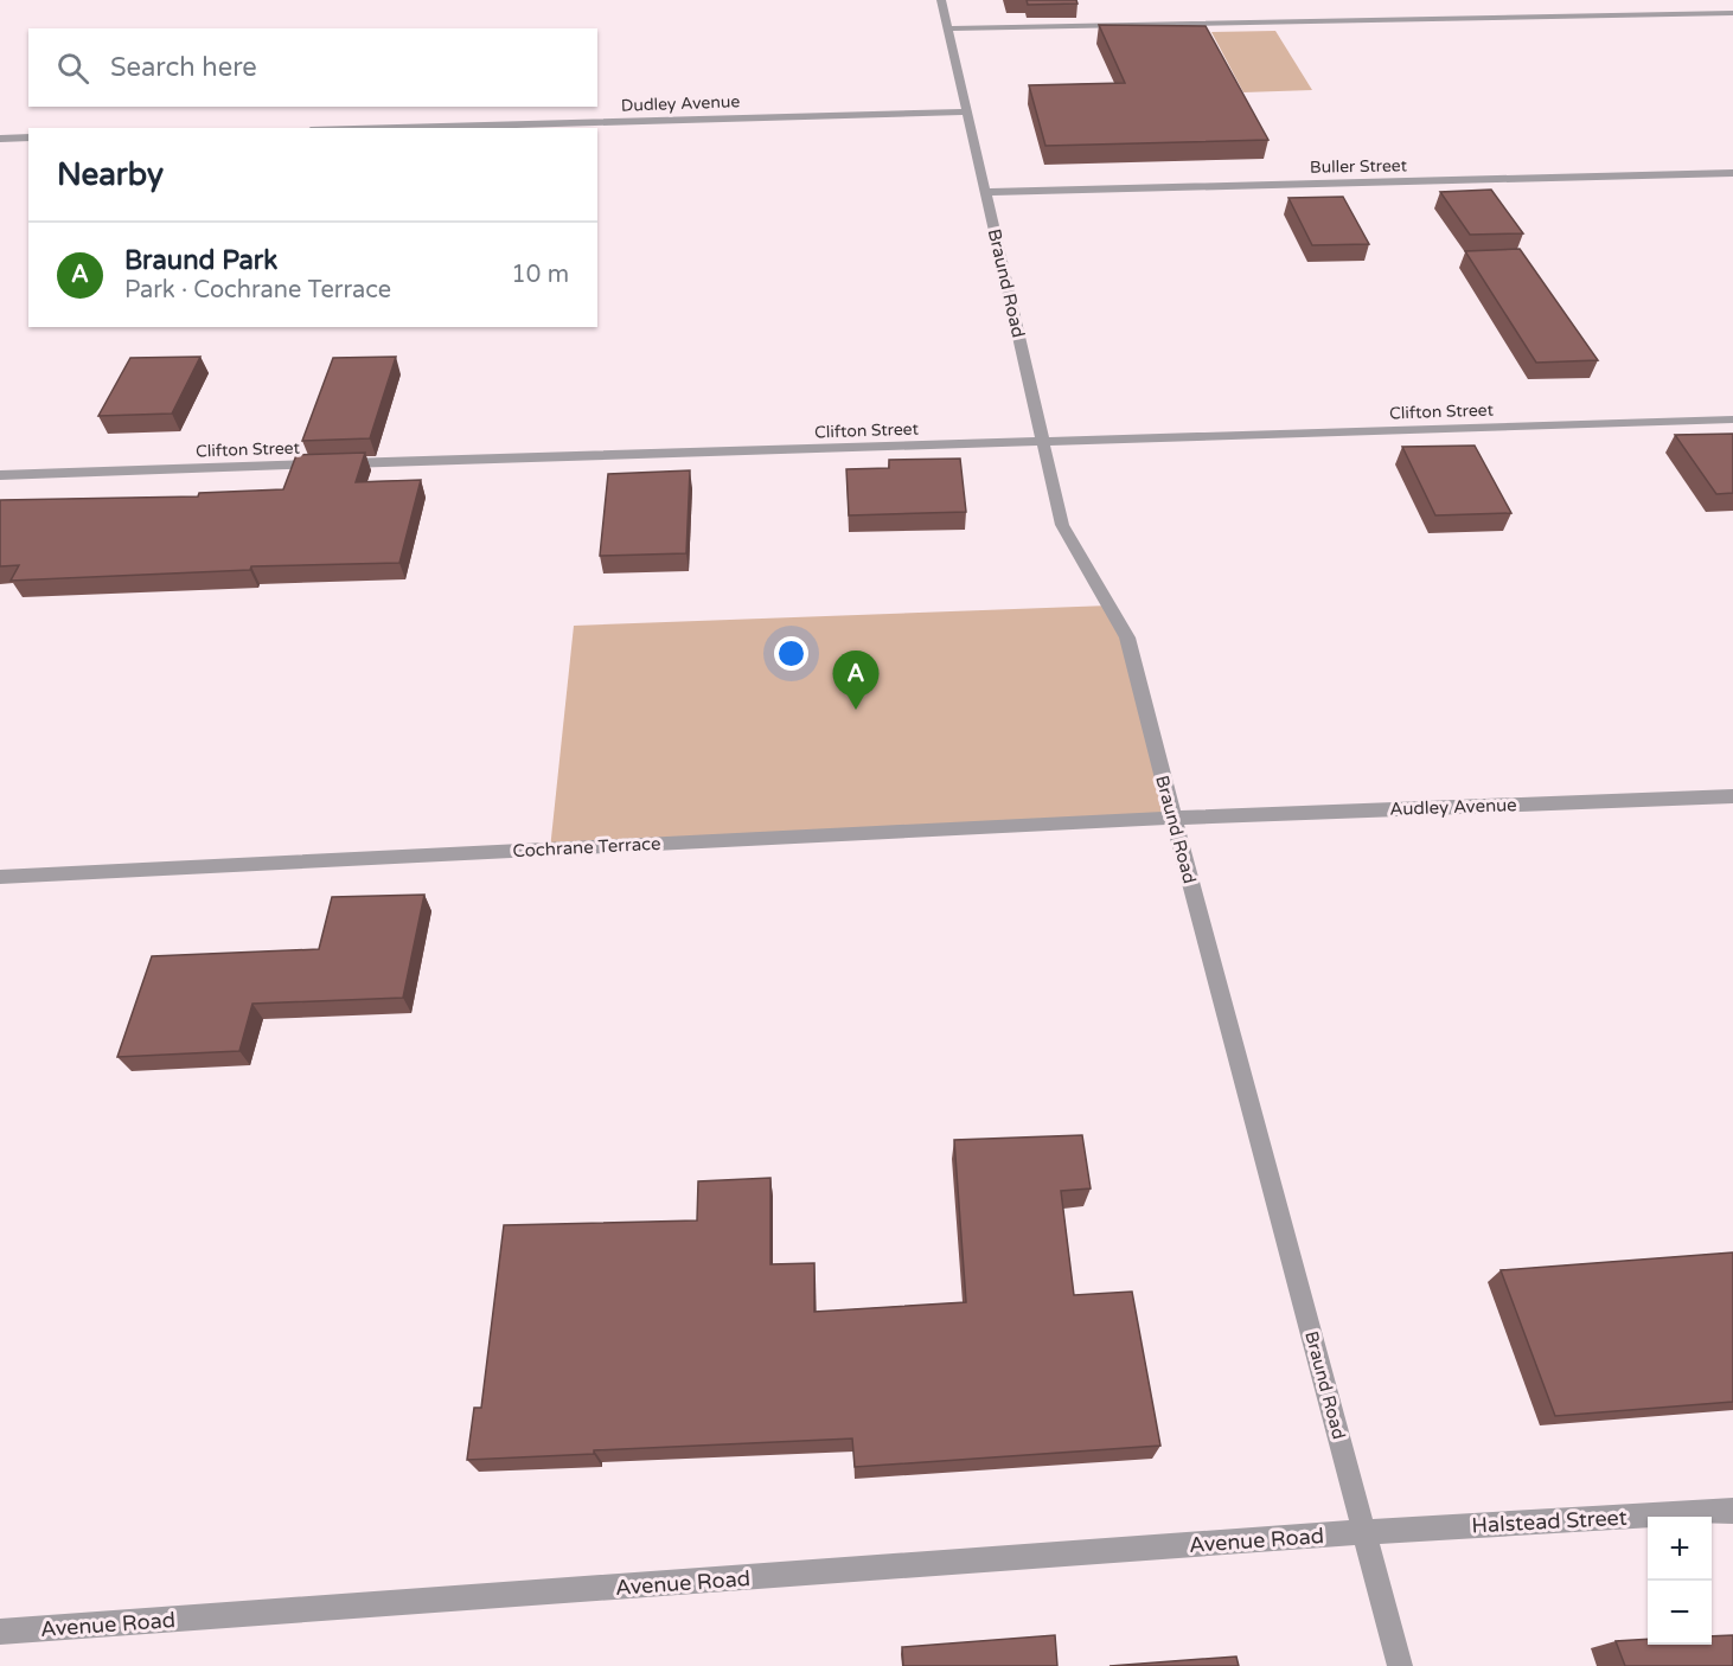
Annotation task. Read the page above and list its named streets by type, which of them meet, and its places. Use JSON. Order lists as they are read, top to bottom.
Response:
{
  "streets": {
    "street": [
      "Dudley Avenue",
      "Buller Street",
      "Braund Road",
      "Clifton Street",
      "Audley Avenue",
      "Cochrane Terrace",
      "Halstead Street",
      "Avenue Road"
    ]
  },
  "crossings": [
    ["Dudley Avenue", "Braund Road"],
    ["Buller Street", "Braund Road"],
    ["Braund Road", "Clifton Street"],
    ["Braund Road", "Audley Avenue"],
    ["Braund Road", "Cochrane Terrace"],
    ["Braund Road", "Halstead Street"],
    ["Braund Road", "Avenue Road"],
    ["Audley Avenue", "Cochrane Terrace"],
    ["Halstead Street", "Avenue Road"]
  ],
  "page": {
    "search": "Search here",
    "heading": "Nearby",
    "list": [
      {
        "mark": "A",
        "name": "Braund Park",
        "note": "Park · Cochrane Terrace",
        "value": "10 m"
      }
    ],
    "pins": "A",
    "map_buttons": ["+", "−"]
  }
}
